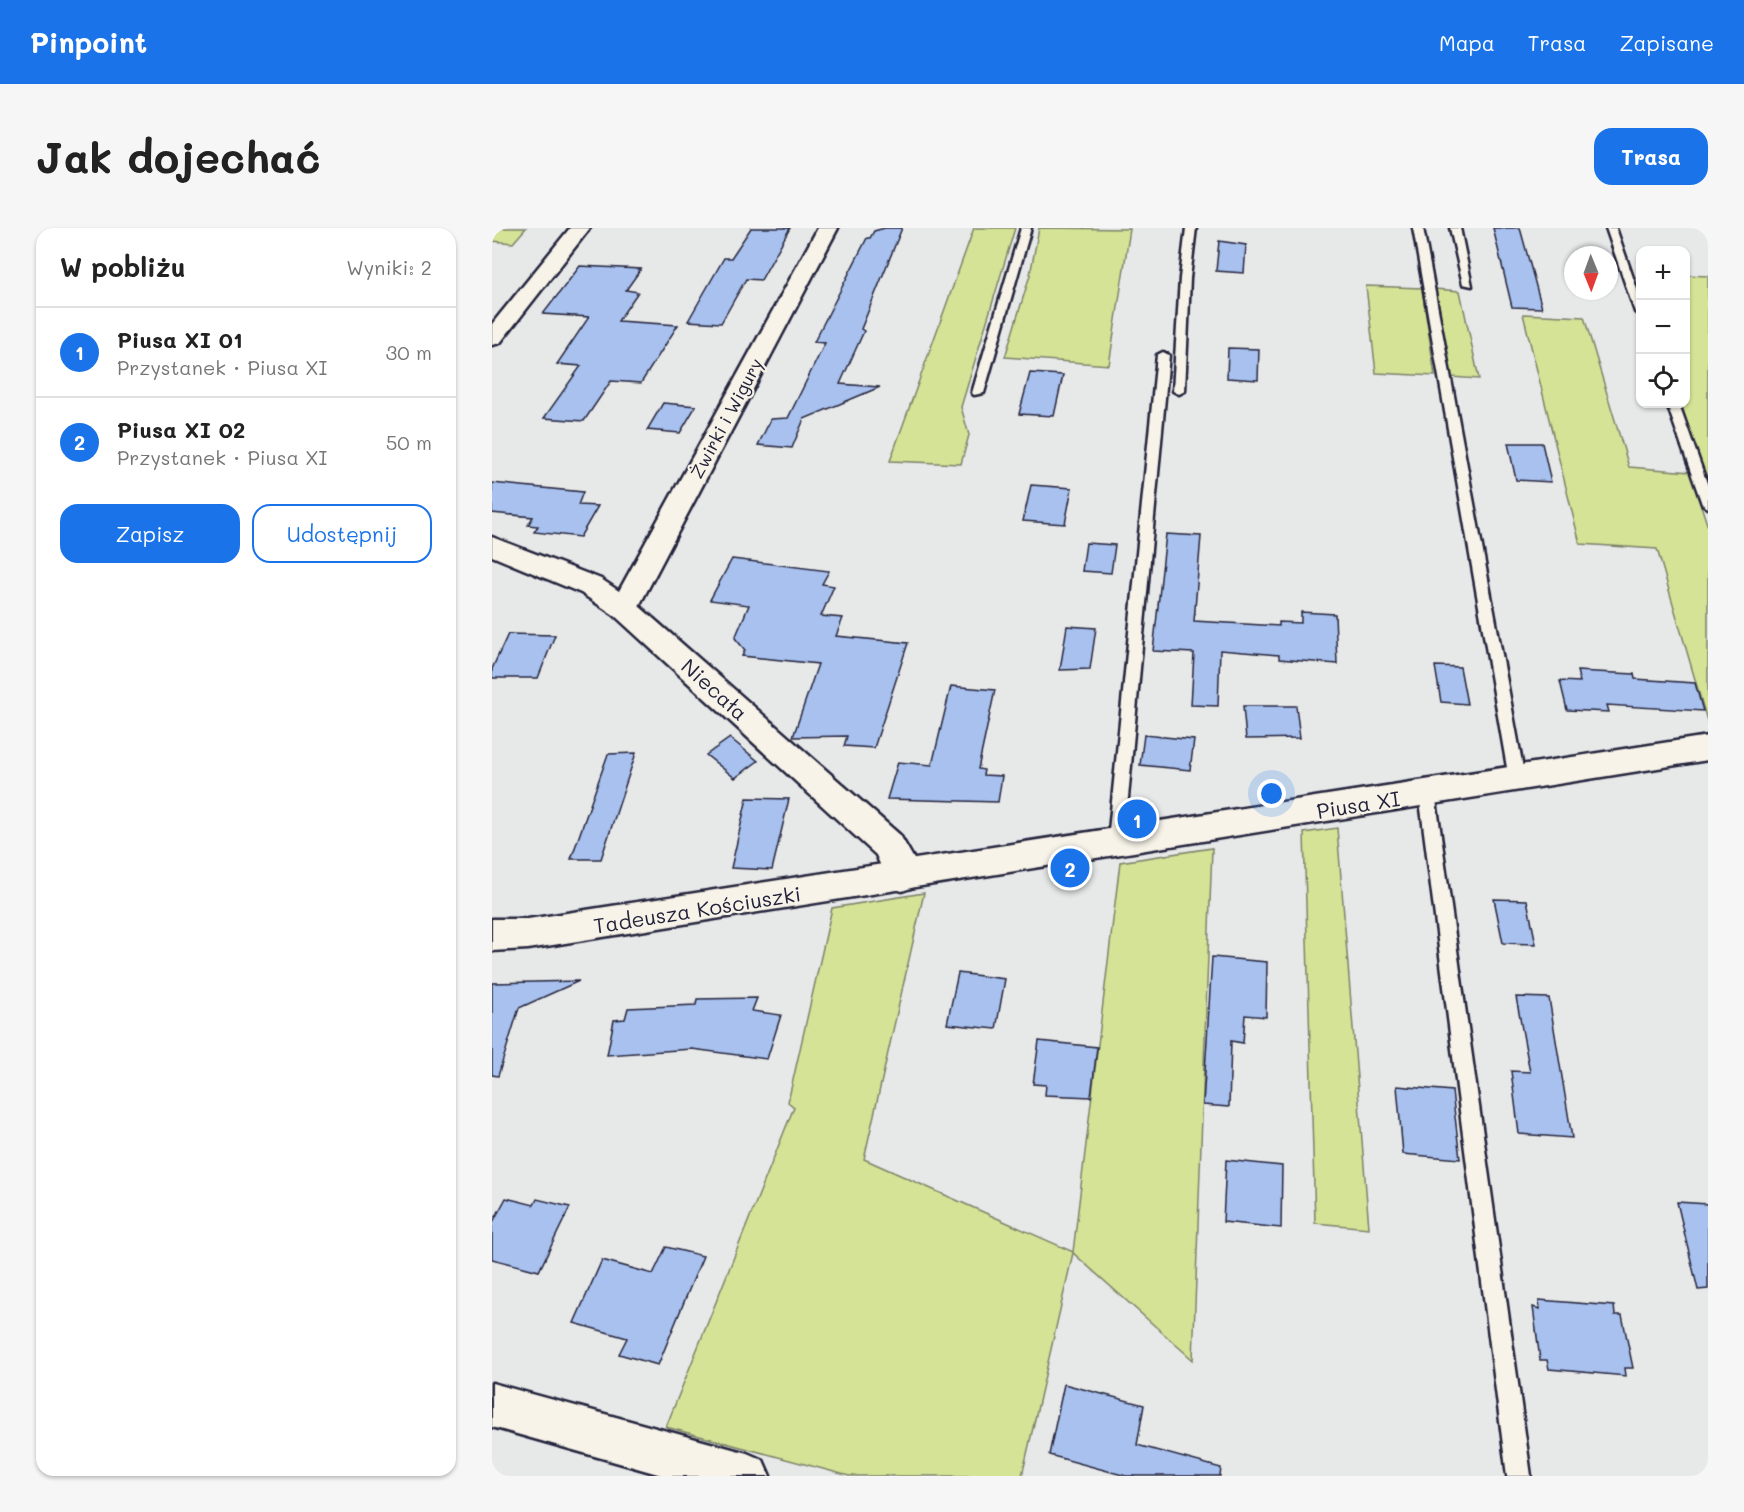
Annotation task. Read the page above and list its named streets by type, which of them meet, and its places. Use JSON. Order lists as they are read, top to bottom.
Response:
{
  "streets": {
    "street": [
      "Żwirki i Wigury",
      "Niecała",
      "Piusa XI",
      "Tadeusza Kościuszki"
    ]
  },
  "crossings": [
    ["Żwirki i Wigury", "Niecała"],
    ["Niecała", "Piusa XI"],
    ["Niecała", "Tadeusza Kościuszki"],
    ["Piusa XI", "Tadeusza Kościuszki"]
  ],
  "north": "bottom",
  "page": {
    "header": "Pinpoint",
    "nav": ["Mapa", "Trasa", "Zapisane"],
    "buttons": [
      "Trasa",
      ["Zapisz", "Udostępnij"]
    ],
    "title": "Jak dojechać",
    "heading": ["W pobliżu", "Wyniki: 2"],
    "map_buttons": ["+", "−"],
    "list": [
      {
        "mark": "1",
        "name": "Piusa XI 01",
        "note": "Przystanek · Piusa XI",
        "value": "30 m"
      },
      {
        "mark": "2",
        "name": "Piusa XI 02",
        "note": "Przystanek · Piusa XI",
        "value": "50 m"
      }
    ],
    "pins": ["1", "2"]
  }
}
